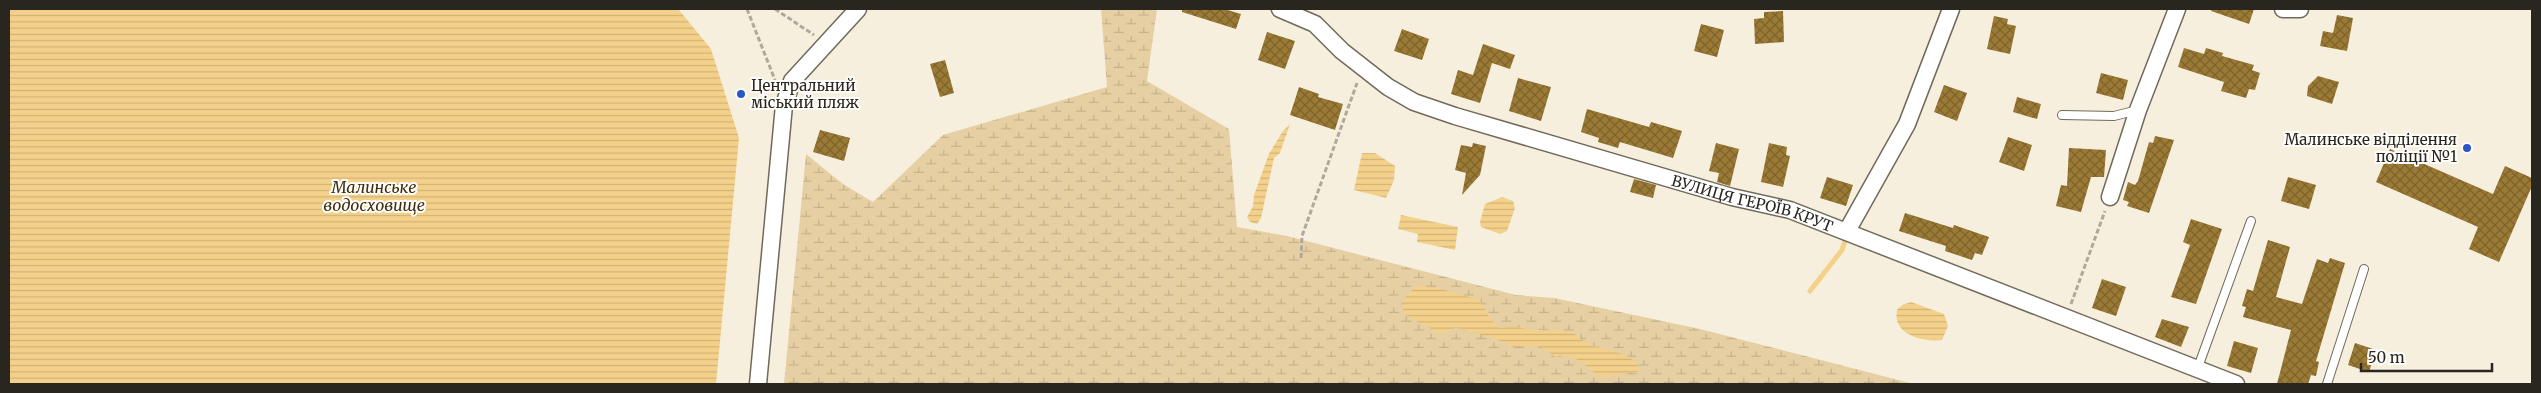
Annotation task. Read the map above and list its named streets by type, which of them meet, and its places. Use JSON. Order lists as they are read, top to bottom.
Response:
{
  "streets": {
    "street": ["ВУЛИЦЯ ГЕРОЇВ КРУТ"]
  },
  "water": ["Малинське водосховище"],
  "places": ["Центральний міський пляж", "Малинське відділення поліції №1"],
  "scale_bar": "50 m"
}
